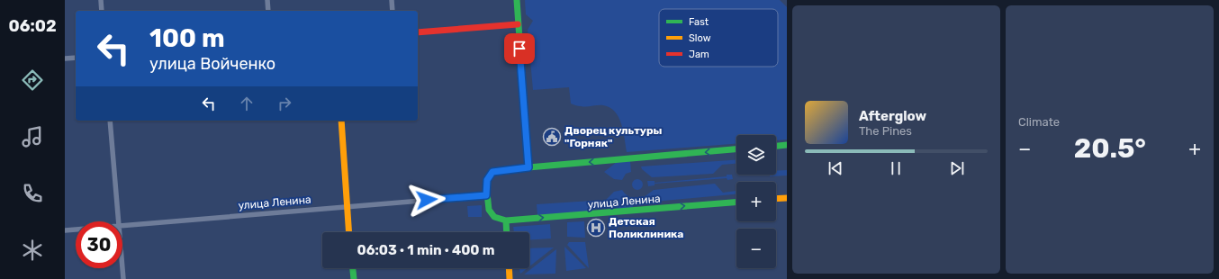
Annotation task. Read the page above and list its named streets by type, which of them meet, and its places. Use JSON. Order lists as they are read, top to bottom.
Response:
{
  "streets": {
    "main road": ["улица Ленина"]
  },
  "one_way": ["улица Ленина"],
  "places": {
    "public building": ["Дворец культуры \"Горняк\""],
    "hospital": ["Детская Поликлиника"]
  },
  "legend": ["Fast", "Slow", "Jam"],
  "page": {
    "tabs": "06:02",
    "tile": "Climate",
    "turn": ["100 m", "улица Войченко"],
    "song": ["Afterglow", "The Pines"],
    "heat": ["−", "20.5°", "+"],
    "map_buttons": ["+", "−"],
    "limit": "30",
    "trip": "06:03 · 1 min · 400 m"
  }
}
